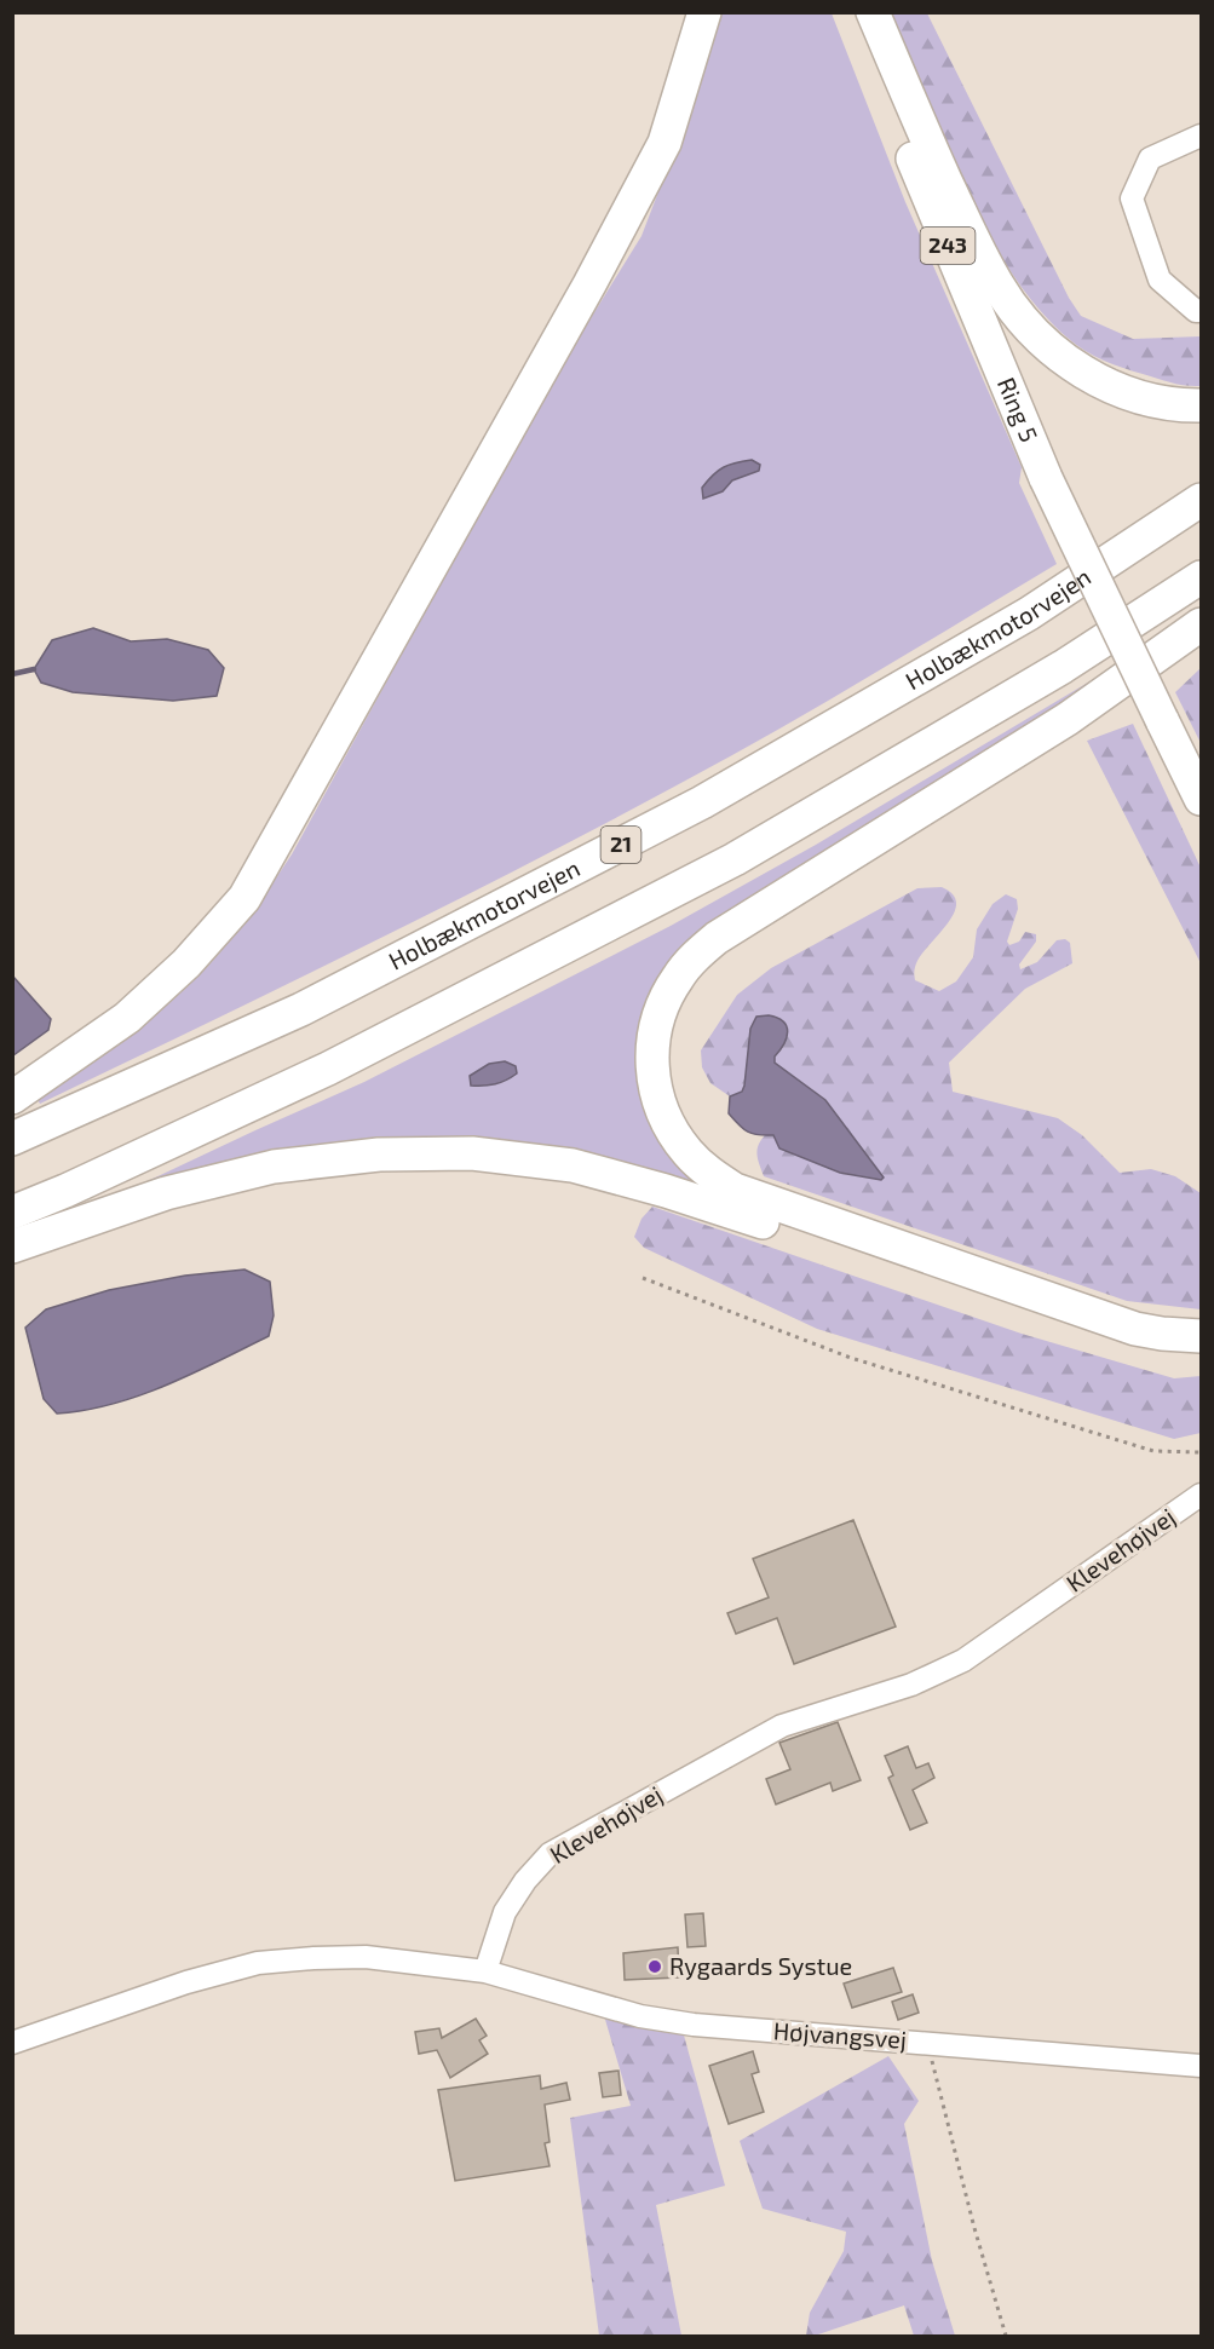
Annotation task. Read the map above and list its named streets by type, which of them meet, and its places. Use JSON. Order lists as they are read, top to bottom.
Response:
{
  "streets": {
    "highway": [
      "243",
      "Ring 5",
      "Holbækmotorvejen",
      "21"
    ],
    "street": ["Klevehøjvej", "Højvangsvej"]
  },
  "crossings": [
    ["Klevehøjvej", "Højvangsvej"]
  ],
  "places": ["Rygaards Systue"]
}
